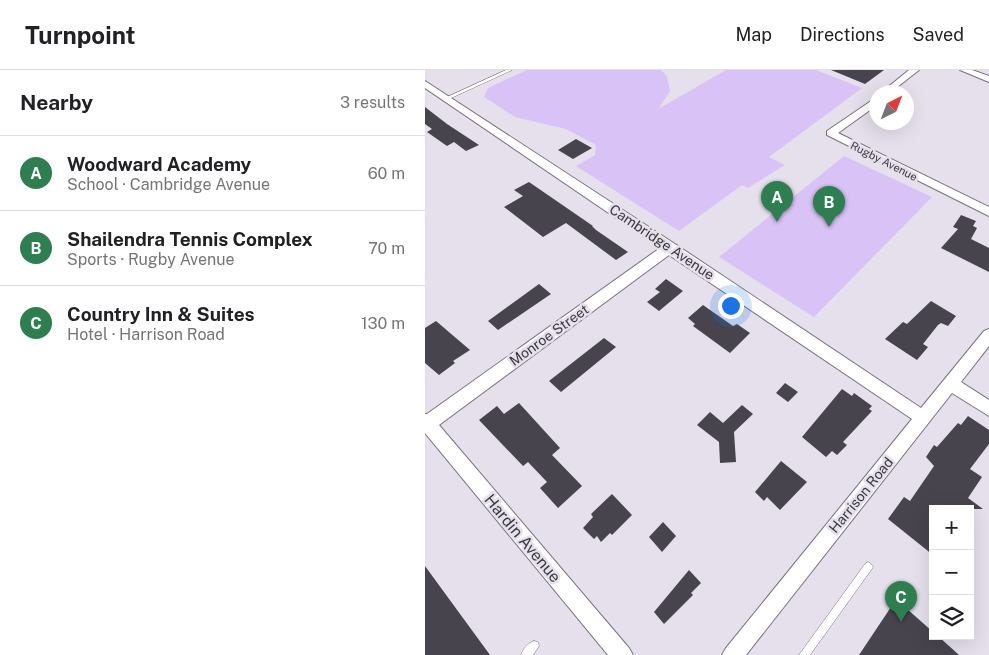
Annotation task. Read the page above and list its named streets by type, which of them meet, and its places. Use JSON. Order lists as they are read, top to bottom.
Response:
{
  "streets": {
    "street": [
      "Rugby Avenue",
      "Cambridge Avenue",
      "Monroe Street",
      "Harrison Road",
      "Hardin Avenue"
    ]
  },
  "crossings": [
    ["Cambridge Avenue", "Monroe Street"],
    ["Cambridge Avenue", "Harrison Road"],
    ["Monroe Street", "Hardin Avenue"]
  ],
  "north": "top right",
  "page": {
    "header": "Turnpoint",
    "nav": ["Map", "Directions", "Saved"],
    "heading": ["Nearby", "3 results"],
    "list": [
      {
        "mark": "A",
        "name": "Woodward Academy",
        "note": "School · Cambridge Avenue",
        "value": "60 m"
      },
      {
        "mark": "B",
        "name": "Shailendra Tennis Complex",
        "note": "Sports · Rugby Avenue",
        "value": "70 m"
      },
      {
        "mark": "C",
        "name": "Country Inn & Suites",
        "note": "Hotel · Harrison Road",
        "value": "130 m"
      }
    ],
    "pins": ["A", "B", "C"],
    "map_buttons": ["+", "−"]
  }
}
